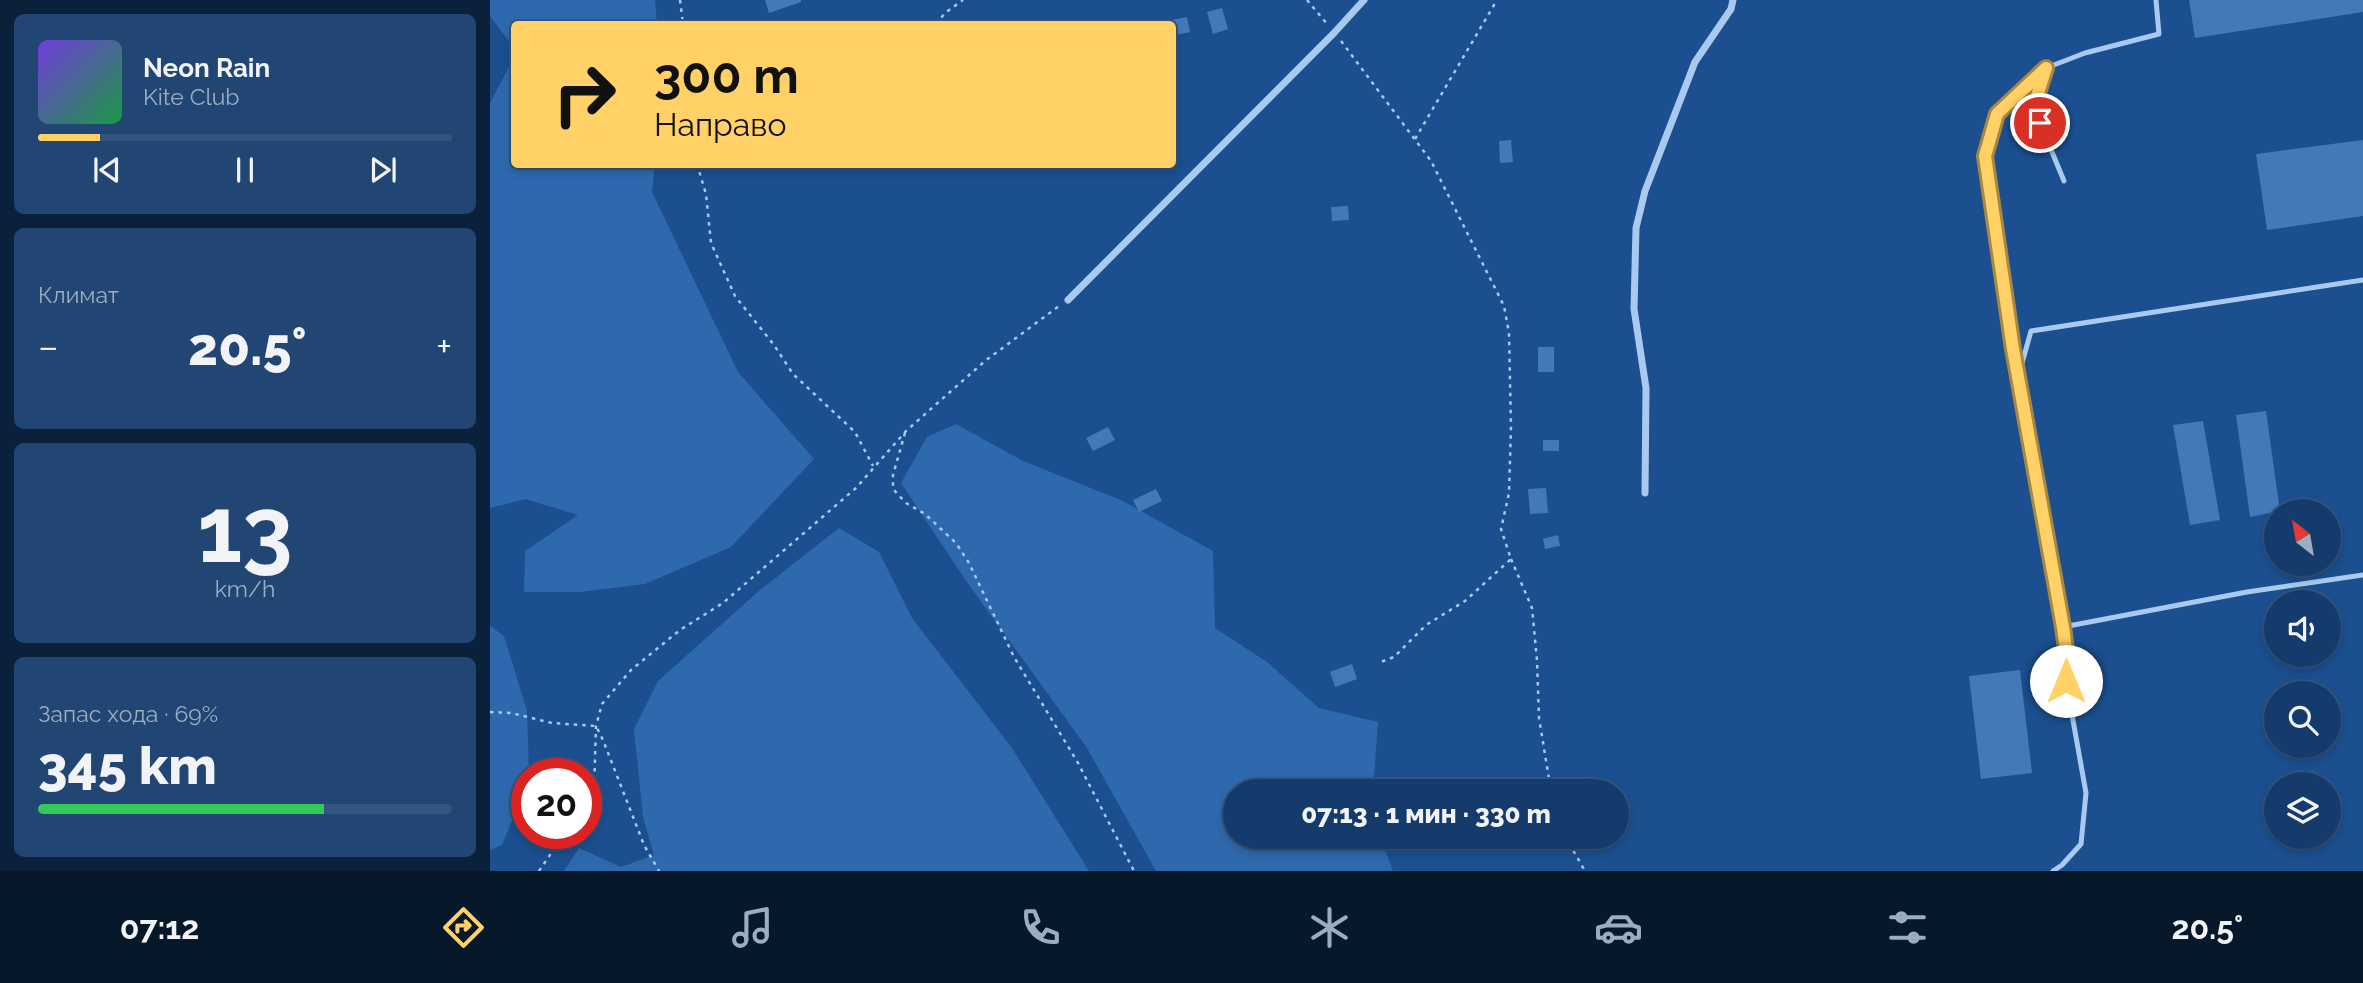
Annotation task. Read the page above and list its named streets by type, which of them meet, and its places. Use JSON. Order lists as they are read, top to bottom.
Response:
{
  "north": "top left",
  "page": {
    "turn": ["300 m", "Направо"],
    "song": ["Neon Rain", "Kite Club"],
    "tile": [
      "Климат",
      ["13", "km/h"],
      ["Запас хода · 69%", "345 km"]
    ],
    "heat": ["−", "20.5°", "+"],
    "limit": "20",
    "trip": "07:13 · 1 мин · 330 m",
    "tabs": ["07:12", "20.5°"]
  }
}
